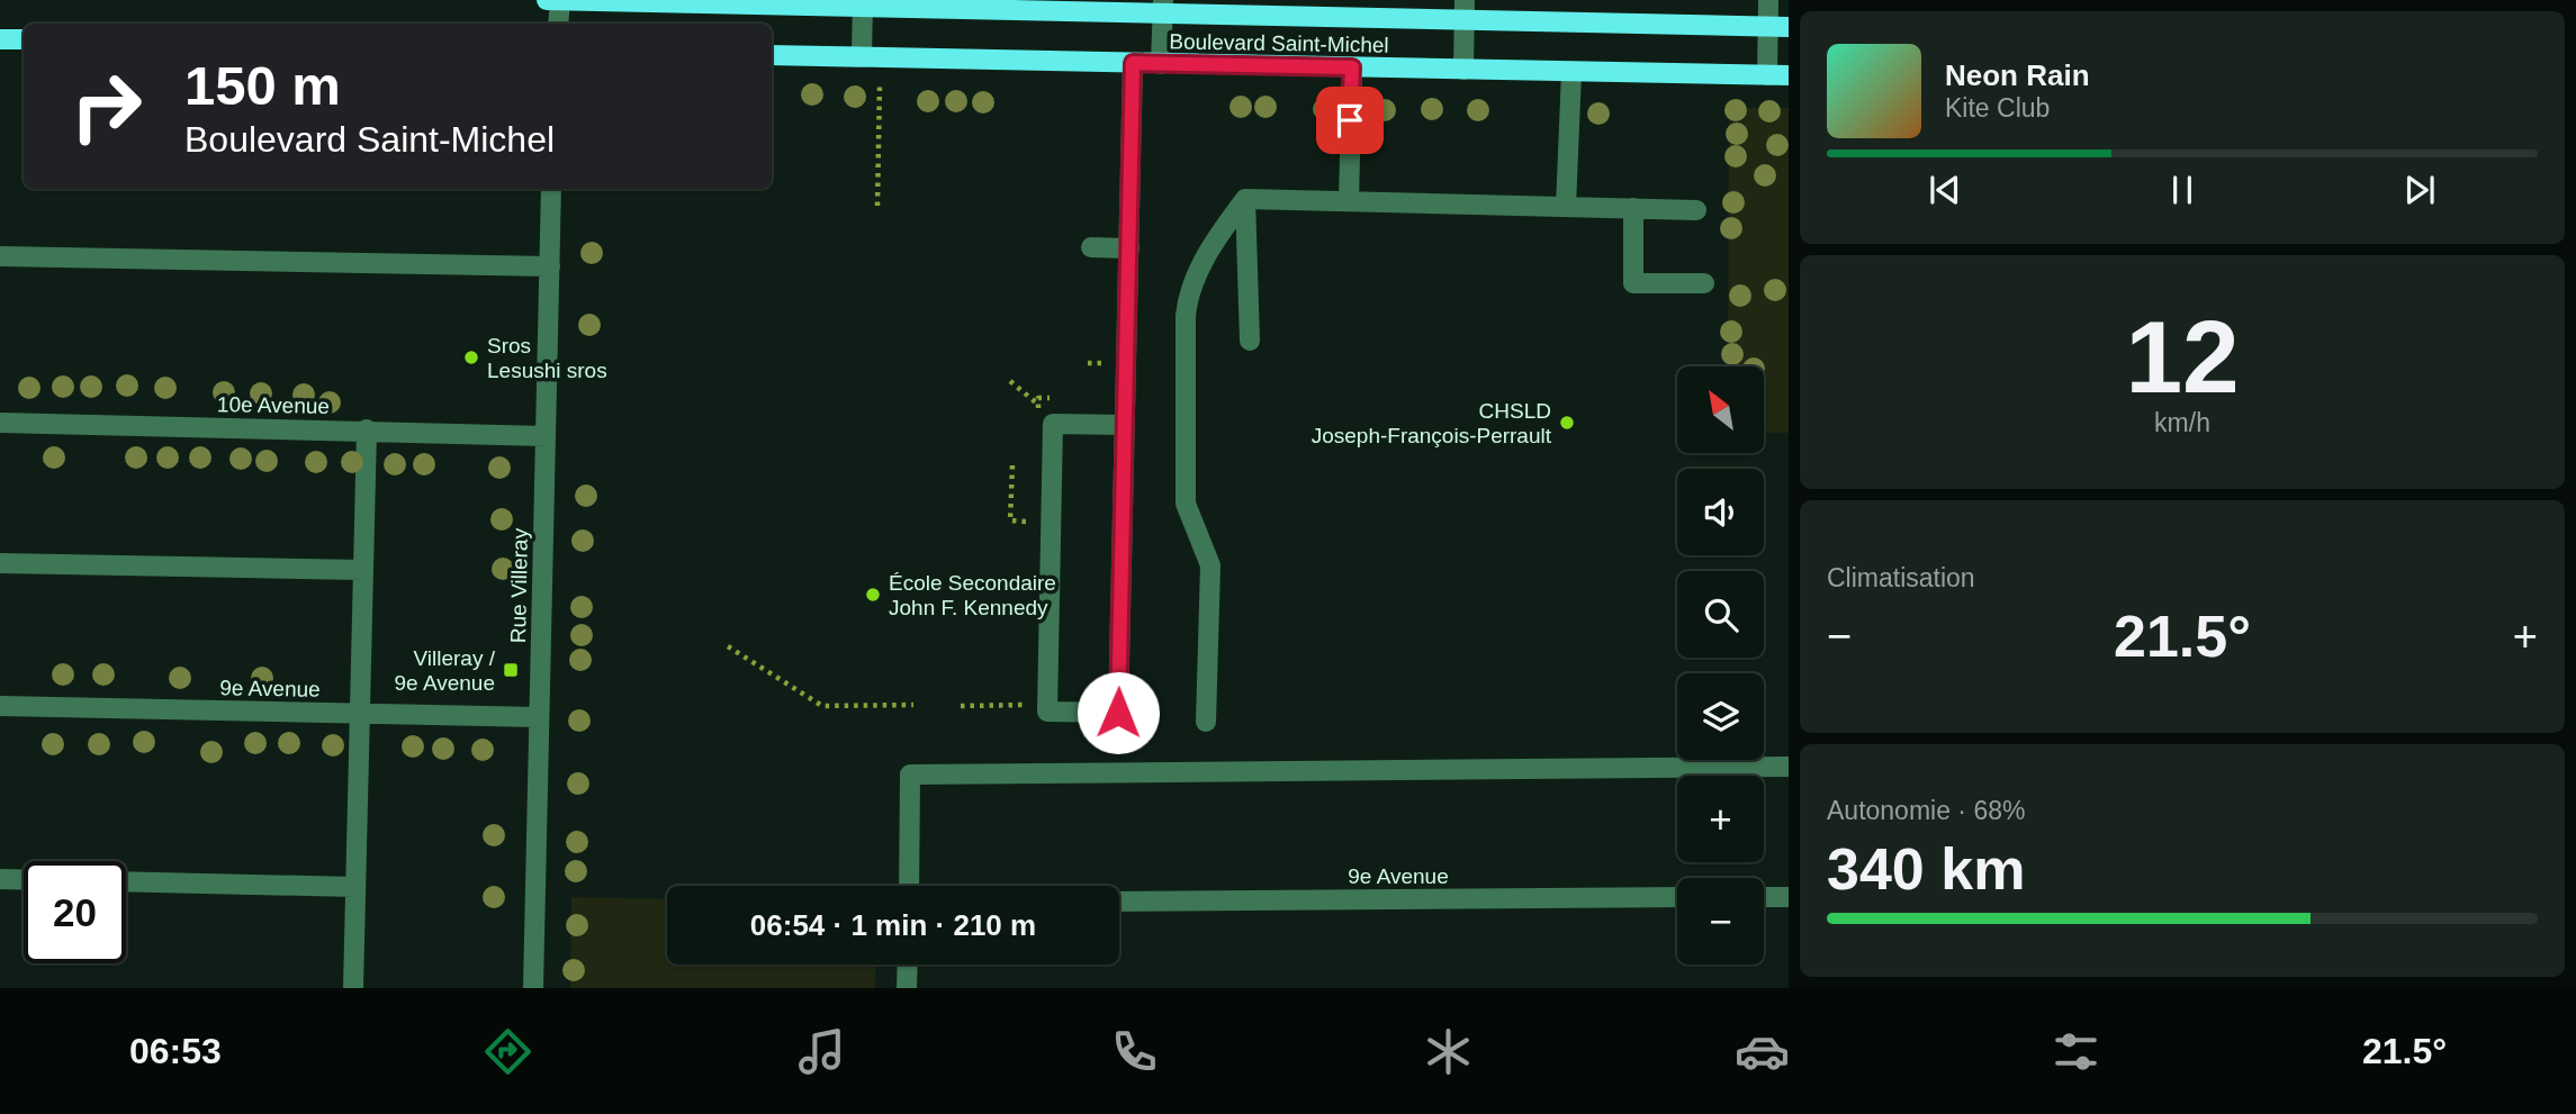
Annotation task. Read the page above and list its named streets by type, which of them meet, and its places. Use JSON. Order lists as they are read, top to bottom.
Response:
{
  "streets": {
    "main road": ["Boulevard Saint-Michel"],
    "street": ["10e Avenue", "Rue Villeray", "9e Avenue"]
  },
  "crossings": [
    ["10e Avenue", "Rue Villeray"],
    ["Rue Villeray", "9e Avenue"]
  ],
  "places": {
    "other": ["Sros Lesushi sros", "CHSLD Joseph-François-Perrault", "École Secondaire John F. Kennedy"],
    "transit": ["Villeray / 9e Avenue"]
  },
  "north": "top left",
  "page": {
    "turn": ["150 m", "Boulevard Saint-Michel"],
    "song": ["Neon Rain", "Kite Club"],
    "tile": [
      ["12", "km/h"],
      "Climatisation",
      ["Autonomie · 68%", "340 km"]
    ],
    "map_buttons": ["+", "−"],
    "heat": ["−", "21.5°", "+"],
    "limit": "20",
    "trip": "06:54 · 1 min · 210 m",
    "tabs": ["06:53", "21.5°"]
  }
}
